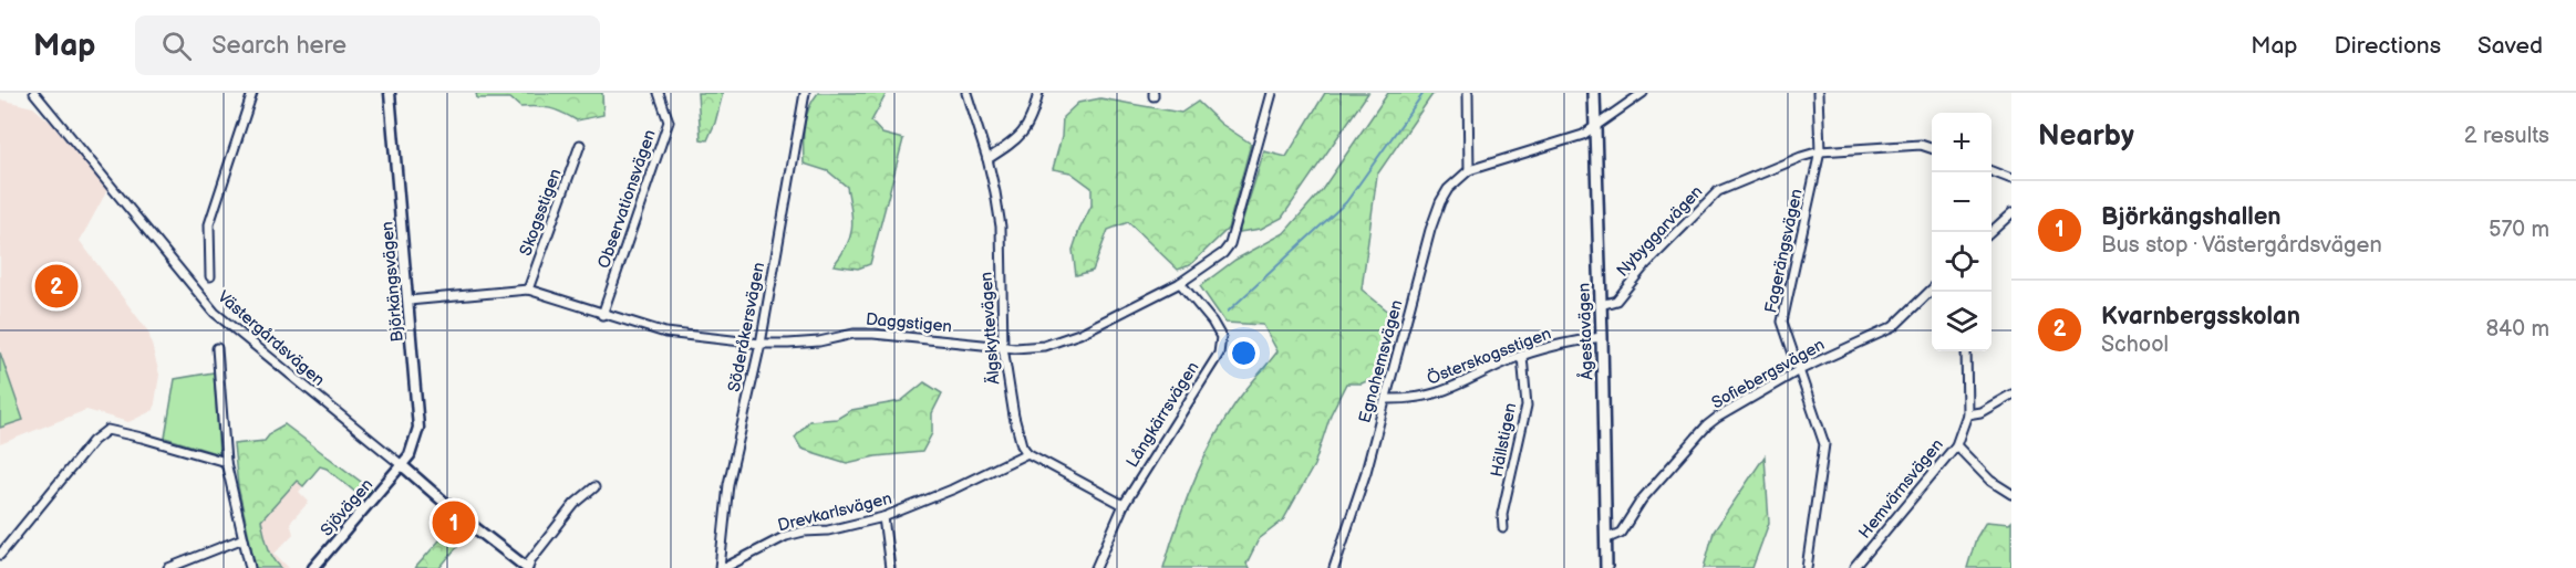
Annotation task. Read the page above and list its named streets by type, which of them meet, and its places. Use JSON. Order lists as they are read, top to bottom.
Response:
{
  "streets": {
    "main road": ["Ågestavägen"],
    "street": [
      "Observationsvägen",
      "Skogsstigen",
      "Nybyggarvägen",
      "Fagerängsvägen",
      "Björkängsvägen",
      "Daggstigen",
      "Söderåkersvägen",
      "Älgskyttevägen",
      "Västergårdsvägen",
      "Österskogsstigen",
      "Egnahemsvägen",
      "Sofiebergsvägen",
      "Långkärrsvägen",
      "Hällstigen",
      "Hemvärnsvägen",
      "Sjövägen",
      "Drevkarlsvägen"
    ]
  },
  "crossings": [
    ["Observationsvägen", "Daggstigen"],
    ["Skogsstigen", "Daggstigen"],
    ["Nybyggarvägen", "Fagerängsvägen"],
    ["Nybyggarvägen", "Ågestavägen"],
    ["Fagerängsvägen", "Sofiebergsvägen"],
    ["Björkängsvägen", "Daggstigen"],
    ["Björkängsvägen", "Västergårdsvägen"],
    ["Björkängsvägen", "Sjövägen"],
    ["Daggstigen", "Söderåkersvägen"],
    ["Daggstigen", "Älgskyttevägen"],
    ["Daggstigen", "Långkärrsvägen"],
    ["Söderåkersvägen", "Drevkarlsvägen"],
    ["Älgskyttevägen", "Drevkarlsvägen"],
    ["Ågestavägen", "Österskogsstigen"],
    ["Ågestavägen", "Egnahemsvägen"],
    ["Ågestavägen", "Sofiebergsvägen"],
    ["Västergårdsvägen", "Sjövägen"],
    ["Österskogsstigen", "Egnahemsvägen"],
    ["Österskogsstigen", "Hällstigen"]
  ],
  "page": {
    "header": "Map",
    "search": "Search here",
    "nav": ["Map", "Directions", "Saved"],
    "heading": ["Nearby", "2 results"],
    "map_buttons": ["+", "−"],
    "list": [
      {
        "mark": "1",
        "name": "Björkängshallen",
        "note": "Bus stop · Västergårdsvägen",
        "value": "570 m"
      },
      {
        "mark": "2",
        "name": "Kvarnbergsskolan",
        "note": "School",
        "value": "840 m"
      }
    ],
    "pins": ["2", "1"]
  }
}
